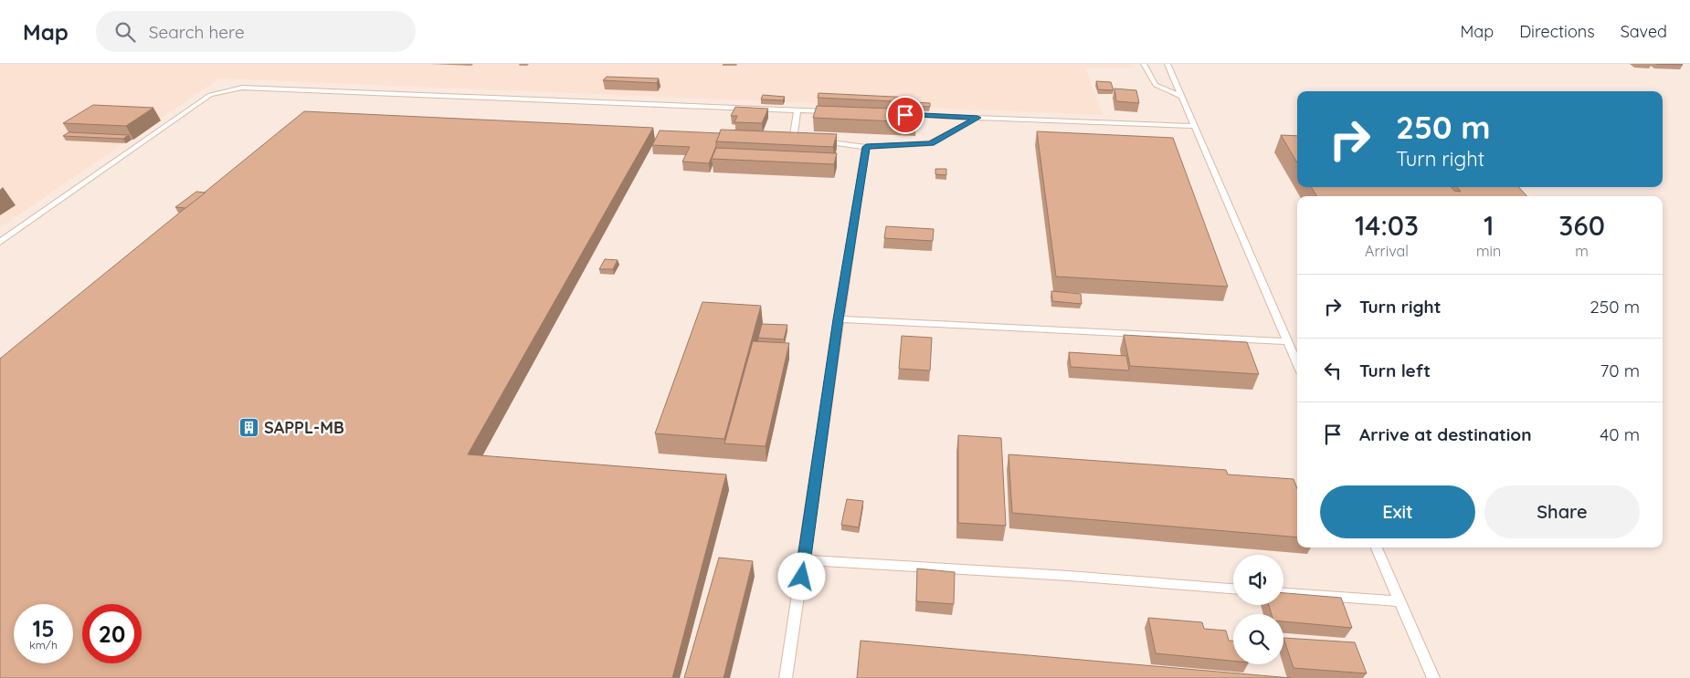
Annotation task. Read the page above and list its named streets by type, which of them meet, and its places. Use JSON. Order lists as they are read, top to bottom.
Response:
{
  "places": {
    "building": ["SAPPL-MB"]
  },
  "page": {
    "header": "Map",
    "search": "Search here",
    "nav": ["Map", "Directions", "Saved"],
    "turn": ["250 m", "Turn right"],
    "eta": [
      "14:03",
      "Arrival",
      "1",
      "min",
      "360",
      "m"
    ],
    "list": [
      {
        "name": "Turn right",
        "value": "250 m"
      },
      {
        "name": "Turn left",
        "value": "70 m"
      },
      {
        "name": "Arrive at destination",
        "value": "40 m"
      }
    ],
    "buttons": ["Exit", "Share"],
    "speed": "15 km/h",
    "limit": "20"
  }
}
